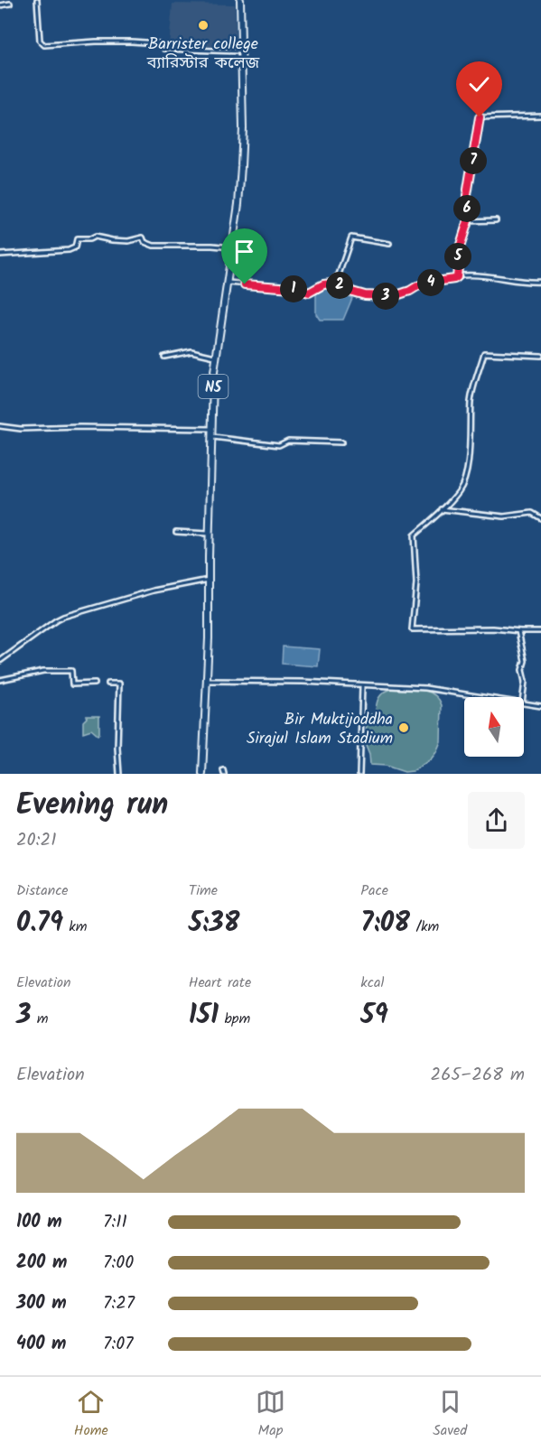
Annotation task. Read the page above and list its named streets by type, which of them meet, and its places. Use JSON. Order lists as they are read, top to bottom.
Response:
{
  "streets": {
    "highway": ["N5"]
  },
  "places": ["Barrister college ব্যারিস্টার কলেজ", "Bir Muktijoddha Sirajul Islam Stadium"],
  "north": "top",
  "page": {
    "pins": [
      "7",
      "6",
      "5",
      "4",
      "2",
      "1",
      "3"
    ],
    "heading": ["Evening run", "20:21"],
    "stats": [
      ["Distance", "0.79 km"],
      ["Time", "5:38"],
      ["Pace", "7:08 /km"],
      ["Elevation", "3 m"],
      ["Heart rate", "151 bpm"],
      ["kcal", "59"]
    ],
    "chart": ["Elevation", "265–268 m"],
    "list": [
      {
        "name": "100 m",
        "note": "7:11"
      },
      {
        "name": "200 m",
        "note": "7:00"
      },
      {
        "name": "300 m",
        "note": "7:27"
      },
      {
        "name": "400 m",
        "note": "7:07"
      }
    ],
    "tabs": ["Home", "Map", "Saved"]
  }
}
